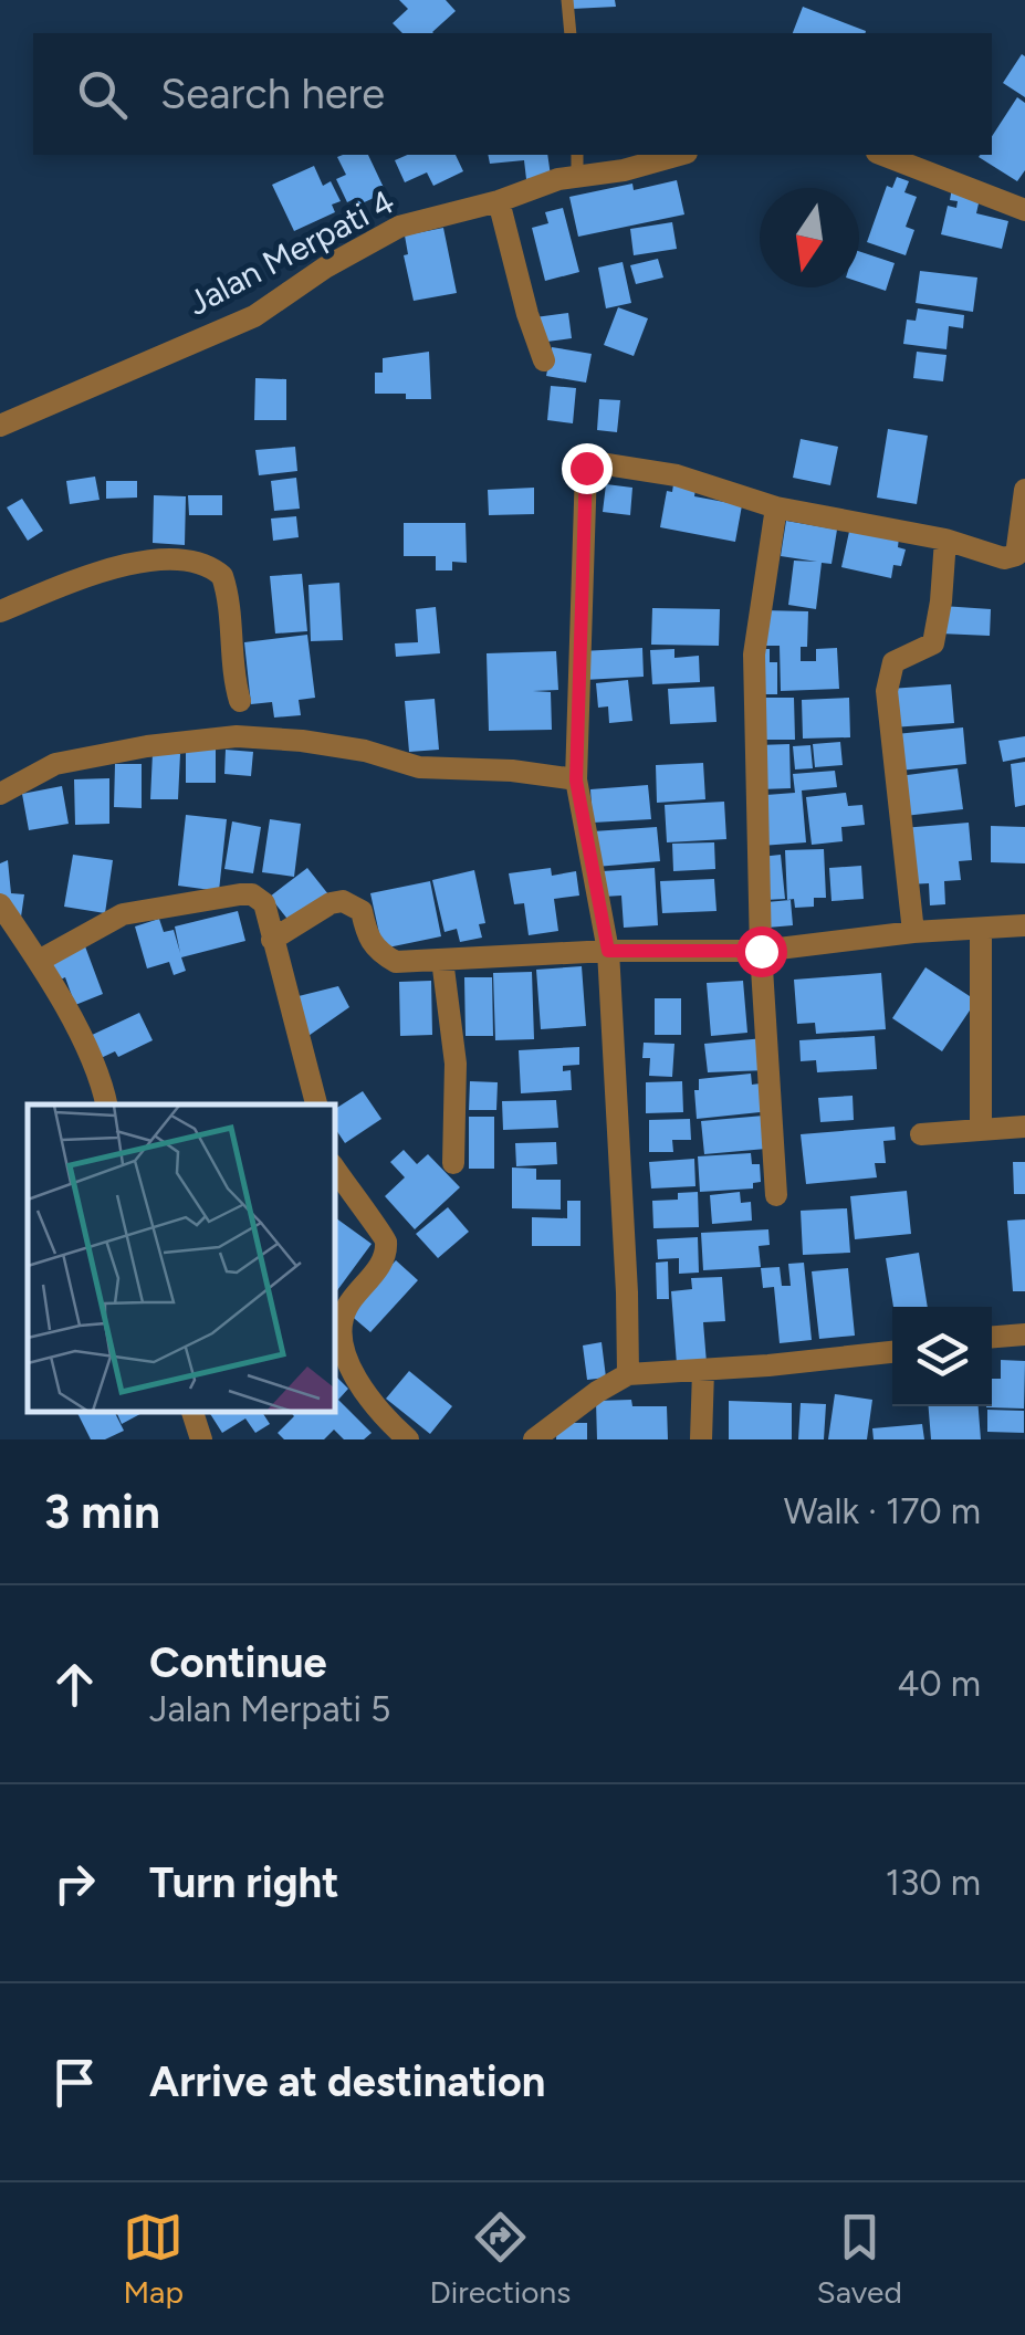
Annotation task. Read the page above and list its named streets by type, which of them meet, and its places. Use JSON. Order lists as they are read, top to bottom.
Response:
{
  "streets": {
    "street": ["Jalan Merpati 4"]
  },
  "north": "bottom",
  "page": {
    "search": "Search here",
    "heading": ["3 min", "Walk · 170 m"],
    "list": [
      ["Continue", "Jalan Merpati 5", "40 m"],
      ["Turn right", "130 m"],
      "Arrive at destination"
    ],
    "nav": ["Map", "Directions", "Saved"]
  }
}
